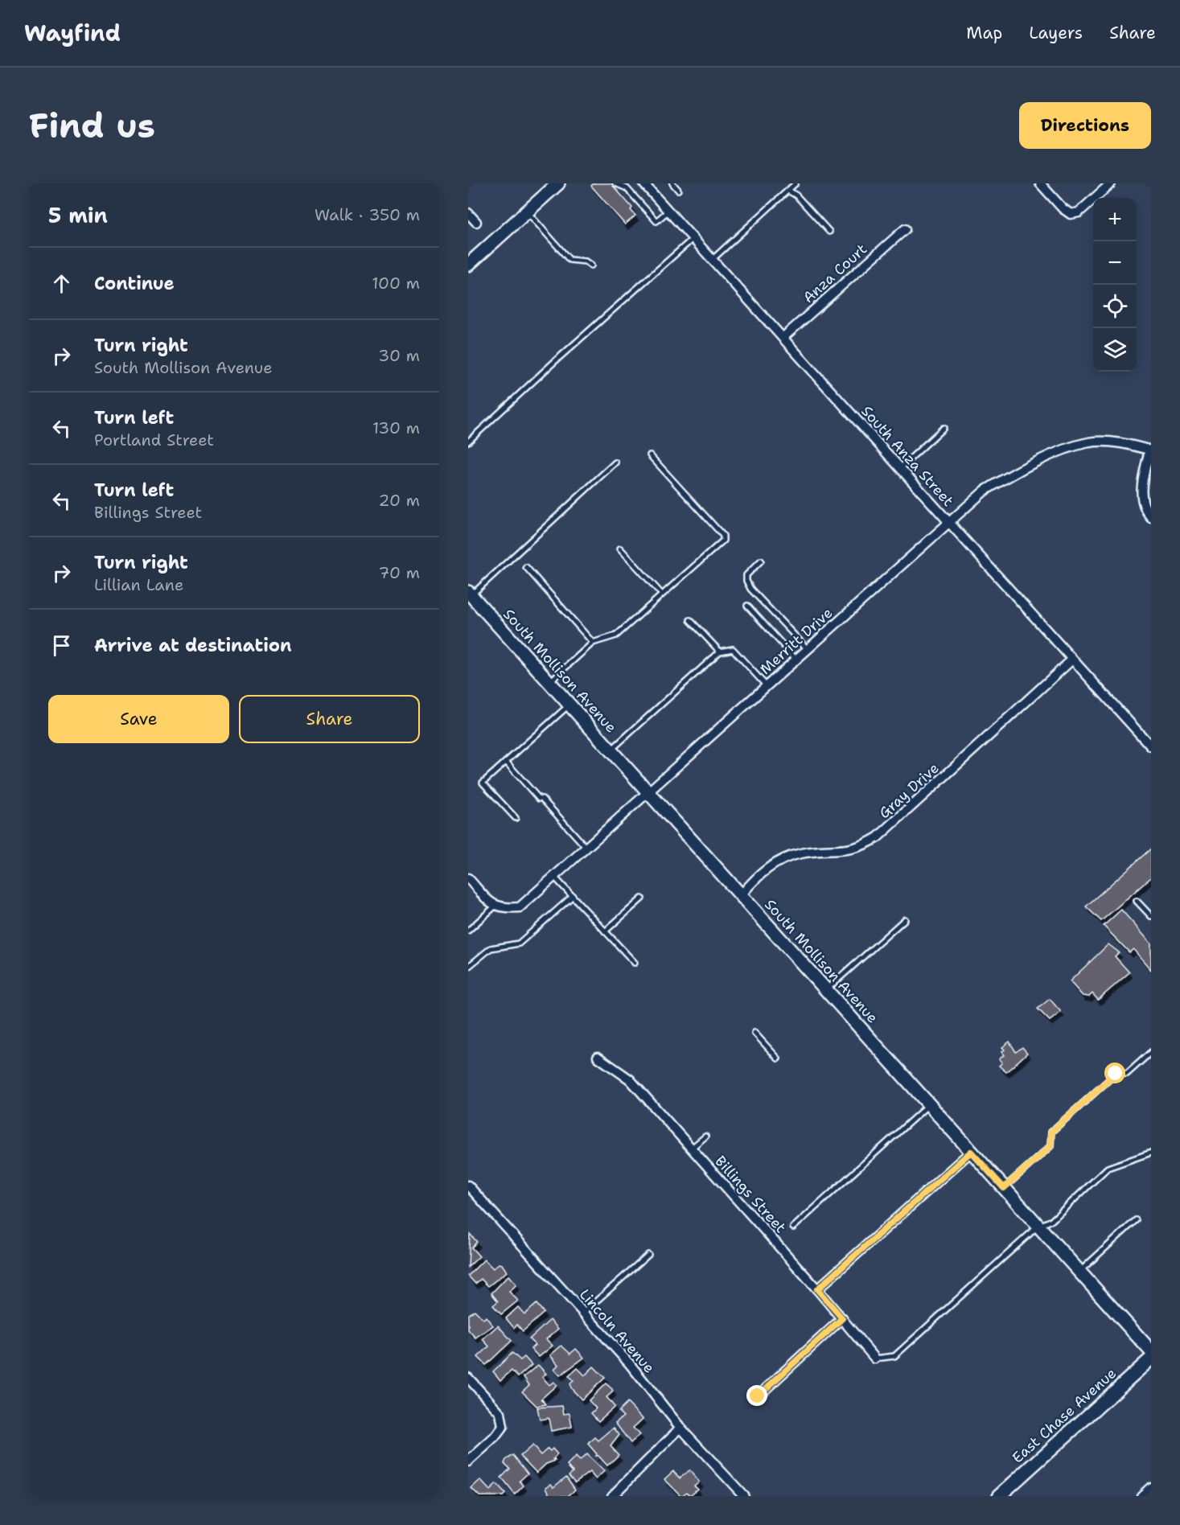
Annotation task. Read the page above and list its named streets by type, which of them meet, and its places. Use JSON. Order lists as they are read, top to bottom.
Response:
{
  "streets": {
    "main road": ["South Mollison Avenue", "East Chase Avenue"],
    "street": [
      "Anza Court",
      "South Anza Street",
      "Merritt Drive",
      "Gray Drive",
      "Billings Street",
      "Lincoln Avenue"
    ]
  },
  "crossings": [
    ["Anza Court", "South Anza Street"],
    ["South Anza Street", "Merritt Drive"],
    ["South Anza Street", "Gray Drive"],
    ["Merritt Drive", "South Mollison Avenue"],
    ["South Mollison Avenue", "Gray Drive"]
  ],
  "page": {
    "header": "Wayfind",
    "nav": ["Map", "Layers", "Share"],
    "buttons": [
      "Directions",
      ["Save", "Share"]
    ],
    "title": "Find us",
    "heading": ["5 min", "Walk · 350 m"],
    "map_buttons": ["+", "−"],
    "list": [
      ["Continue", "100 m"],
      ["Turn right", "South Mollison Avenue", "30 m"],
      ["Turn left", "Portland Street", "130 m"],
      ["Turn left", "Billings Street", "20 m"],
      ["Turn right", "Lillian Lane", "70 m"],
      "Arrive at destination"
    ]
  }
}
